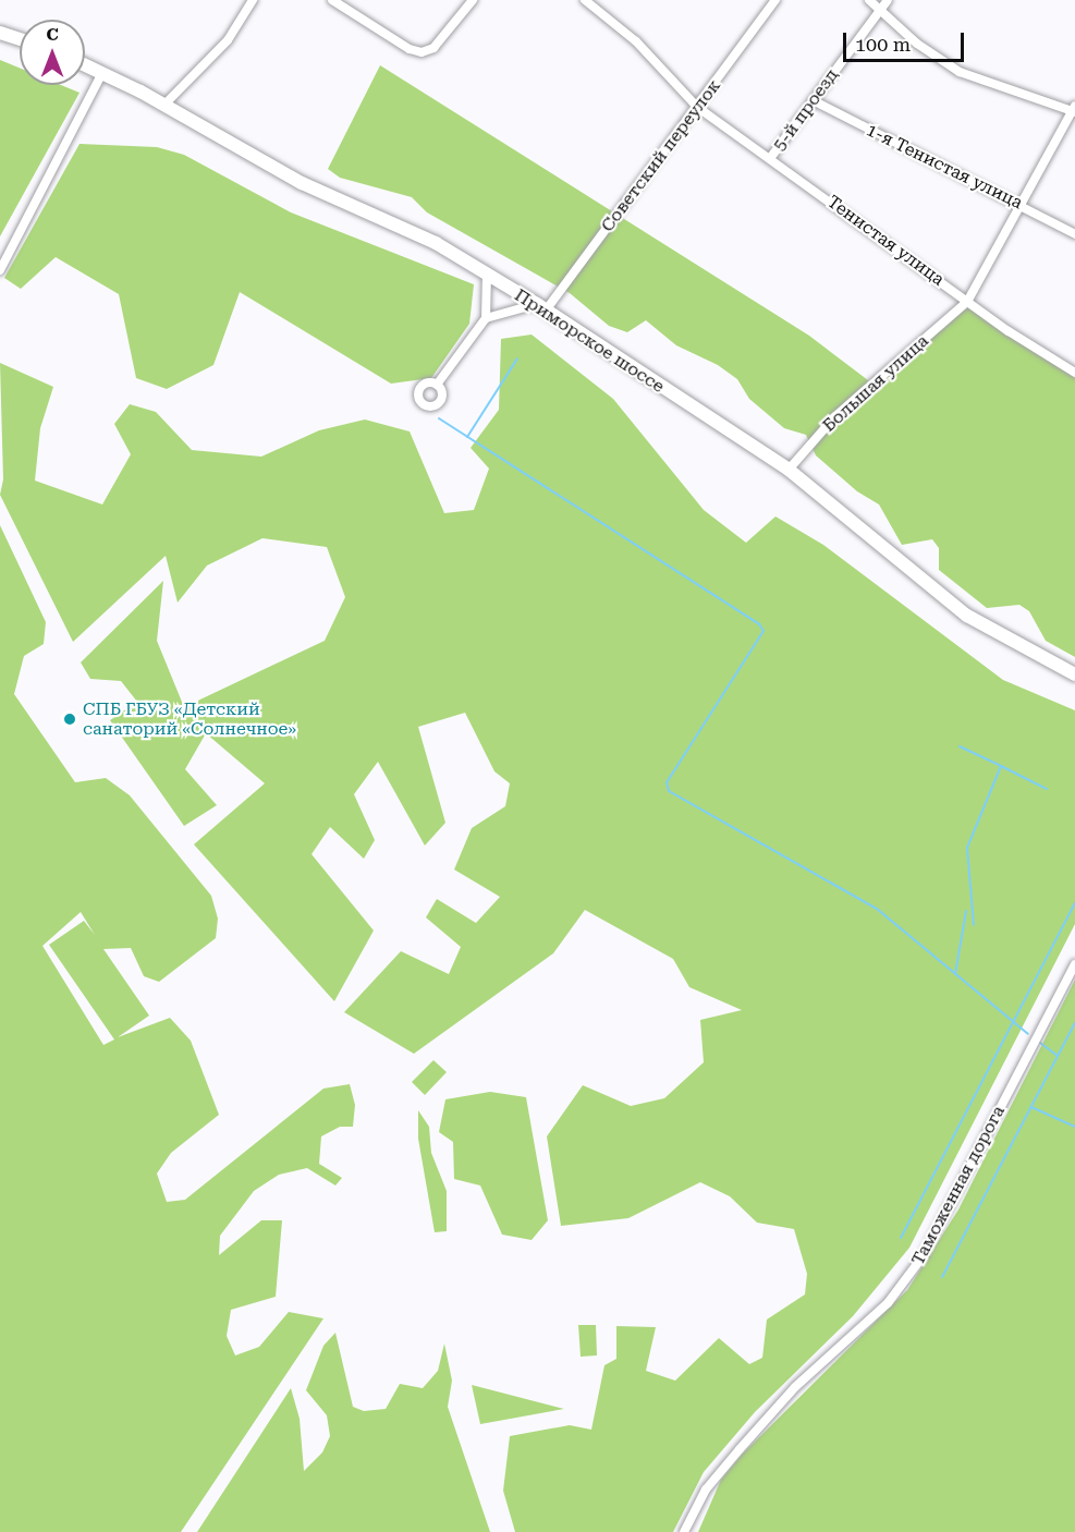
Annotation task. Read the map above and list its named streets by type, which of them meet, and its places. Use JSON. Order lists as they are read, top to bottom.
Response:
{
  "streets": {
    "main road": ["Приморское шоссе"],
    "street": [
      "5-й проезд",
      "Советский переулок",
      "1-я Тенистая улица",
      "Тенистая улица",
      "Большая улица",
      "Таможенная дорога"
    ]
  },
  "crossings": [
    ["5-й проезд", "1-я Тенистая улица"],
    ["5-й проезд", "Тенистая улица"],
    ["Советский переулок", "Тенистая улица"],
    ["Советский переулок", "Приморское шоссе"],
    ["Тенистая улица", "Большая улица"],
    ["Приморское шоссе", "Большая улица"]
  ],
  "places": ["СПБ ГБУЗ «Детский санаторий «Солнечное»"],
  "scale_bar": "100 m",
  "north": "top"
}
